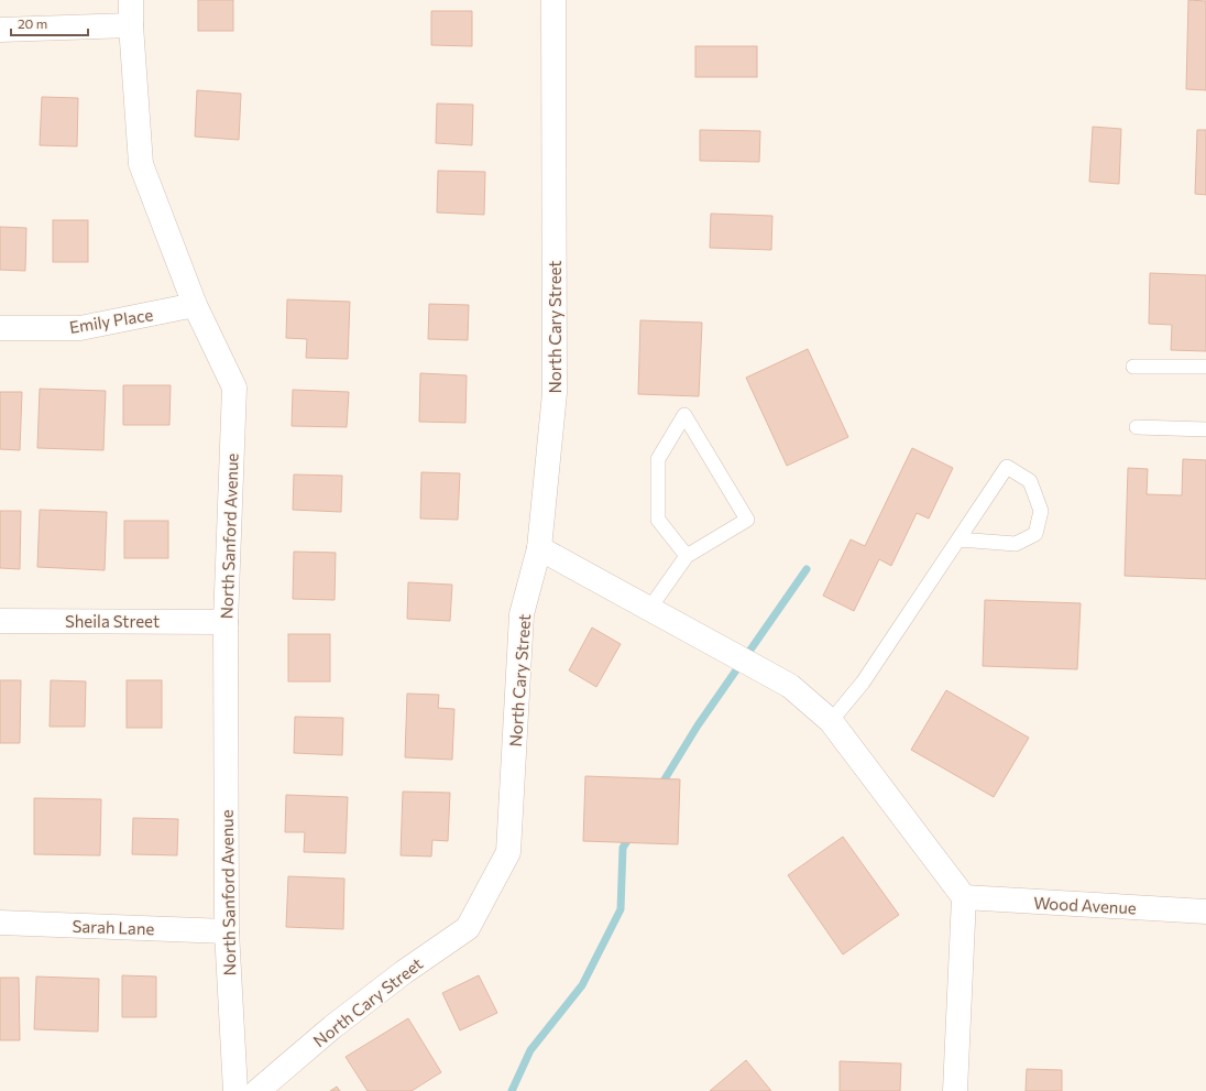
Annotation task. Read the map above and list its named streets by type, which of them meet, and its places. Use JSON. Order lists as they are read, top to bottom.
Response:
{
  "streets": {
    "street": [
      "Emily Place",
      "North Cary Street",
      "North Sanford Avenue",
      "Sheila Street",
      "Wood Avenue",
      "Sarah Lane"
    ]
  },
  "crossings": [
    ["Emily Place", "North Sanford Avenue"],
    ["North Sanford Avenue", "Sheila Street"],
    ["North Sanford Avenue", "Sarah Lane"]
  ],
  "scale_bar": "20 m"
}
